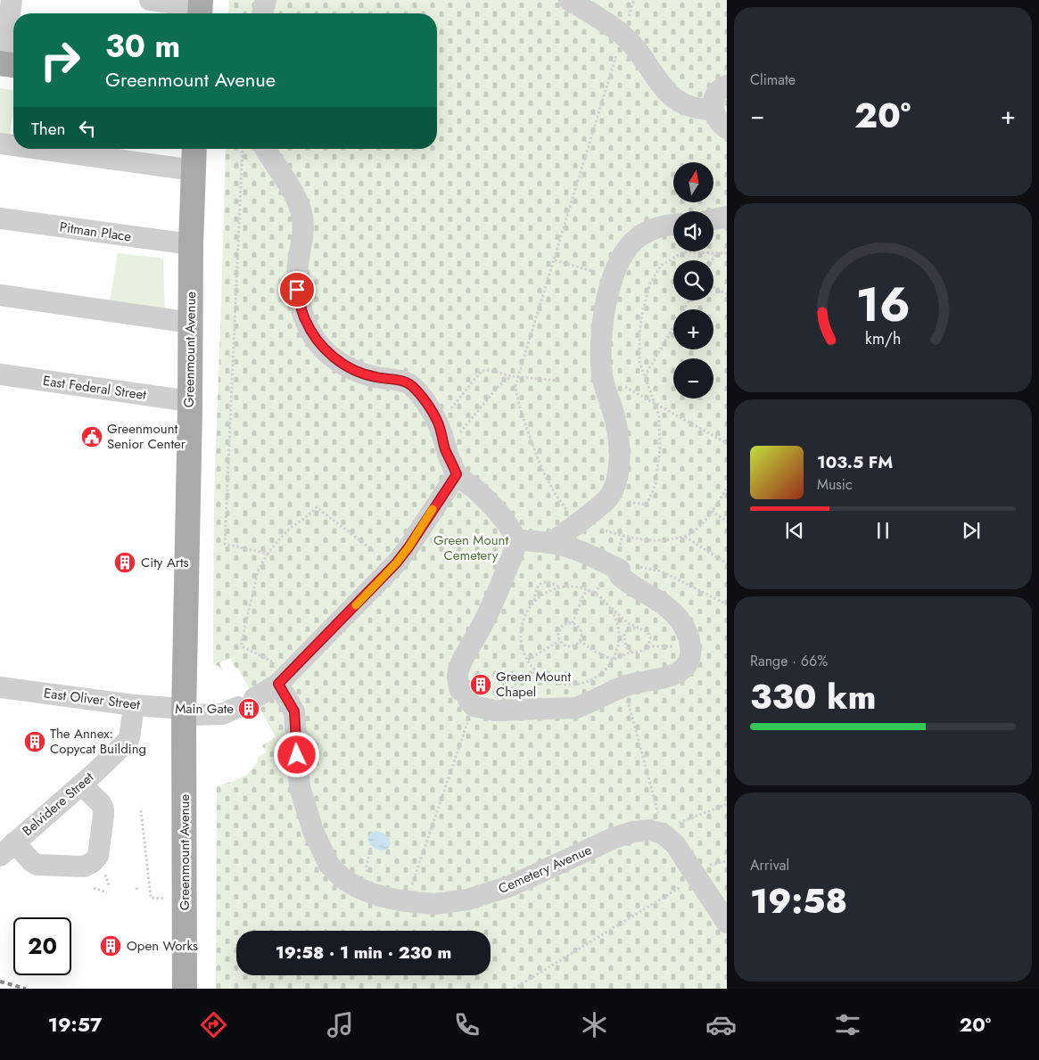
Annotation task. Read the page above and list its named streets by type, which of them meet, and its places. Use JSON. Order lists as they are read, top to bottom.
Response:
{
  "streets": {
    "main road": ["Greenmount Avenue"],
    "street": [
      "Pitman Place",
      "East Federal Street",
      "East Oliver Street",
      "Belvidere Street",
      "Cemetery Avenue"
    ]
  },
  "crossings": [
    ["Pitman Place", "Greenmount Avenue"],
    ["Greenmount Avenue", "East Federal Street"],
    ["Greenmount Avenue", "East Oliver Street"],
    ["East Oliver Street", "Belvidere Street"]
  ],
  "parks": ["Green Mount Cemetery"],
  "places": {
    "public building": ["Greenmount Senior Center"],
    "building": [
      "City Arts",
      "Green Mount Chapel",
      "Main Gate",
      "The Annex: Copycat Building",
      "Open Works"
    ]
  },
  "north": "top",
  "page": {
    "tile": [
      "Climate",
      ["Range · 66%", "330 km"],
      ["Arrival", "19:58"]
    ],
    "turn": ["30 m", "Greenmount Avenue"],
    "heat": ["−", "20°", "+"],
    "then": "Then",
    "map_buttons": ["+", "−"],
    "song": ["103.5 FM", "Music"],
    "limit": "20",
    "trip": "19:58 · 1 min · 230 m",
    "tabs": ["19:57", "20°"],
    "gauge": ["16", "km/h"]
  }
}
